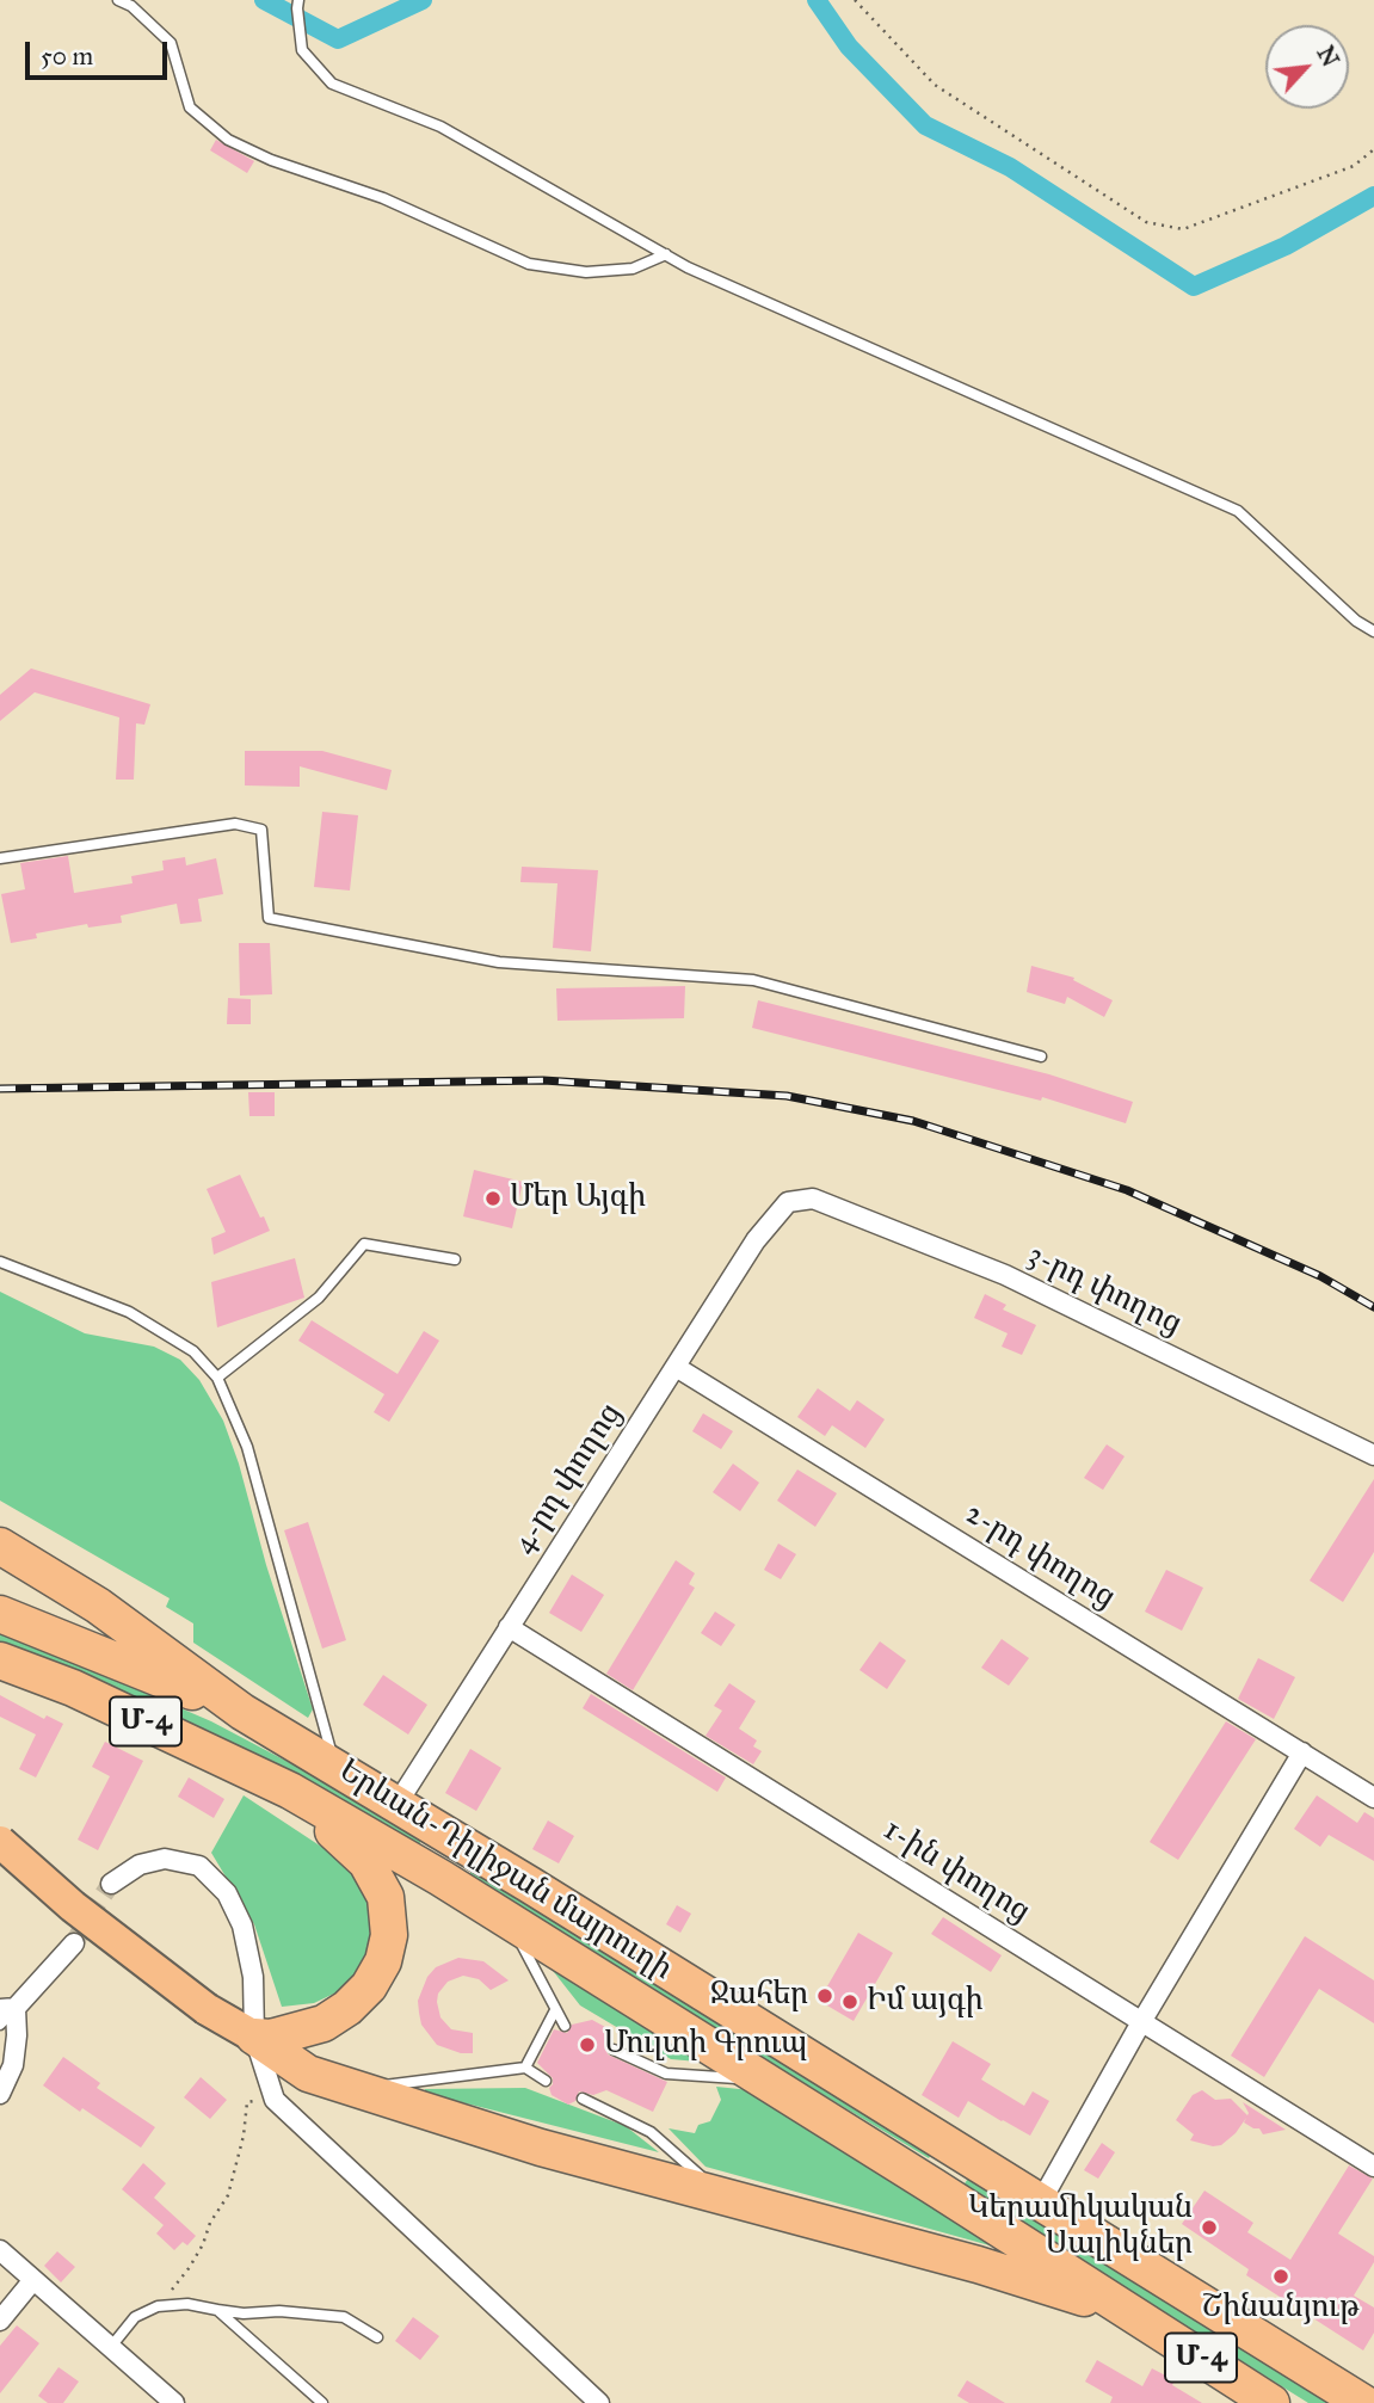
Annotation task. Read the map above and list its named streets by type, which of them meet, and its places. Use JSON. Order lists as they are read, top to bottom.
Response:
{
  "streets": {
    "highway": ["Մ-4", "Երևան-Դիլիջան մայրուղի"],
    "street": [
      "3-րդ փողոց",
      "4-րդ փողոց",
      "2-րդ փողոց",
      "1-ին փողոց"
    ]
  },
  "crossings": [
    ["3-րդ փողոց", "4-րդ փողոց"],
    ["4-րդ փողոց", "2-րդ փողոց"],
    ["4-րդ փողոց", "Երևան-Դիլիջան մայրուղի"],
    ["4-րդ փողոց", "1-ին փողոց"],
    ["Մ-4", "Երևան-Դիլիջան մայրուղի"]
  ],
  "places": [
    "Մեր Այգի",
    "Ջահեր",
    "Իմ այգի",
    "Մուլտի Գրուպ",
    "Կերամիկական Սալիկներ",
    "Շինանյութ"
  ],
  "scale_bar": "50 m",
  "north": "top right"
}
